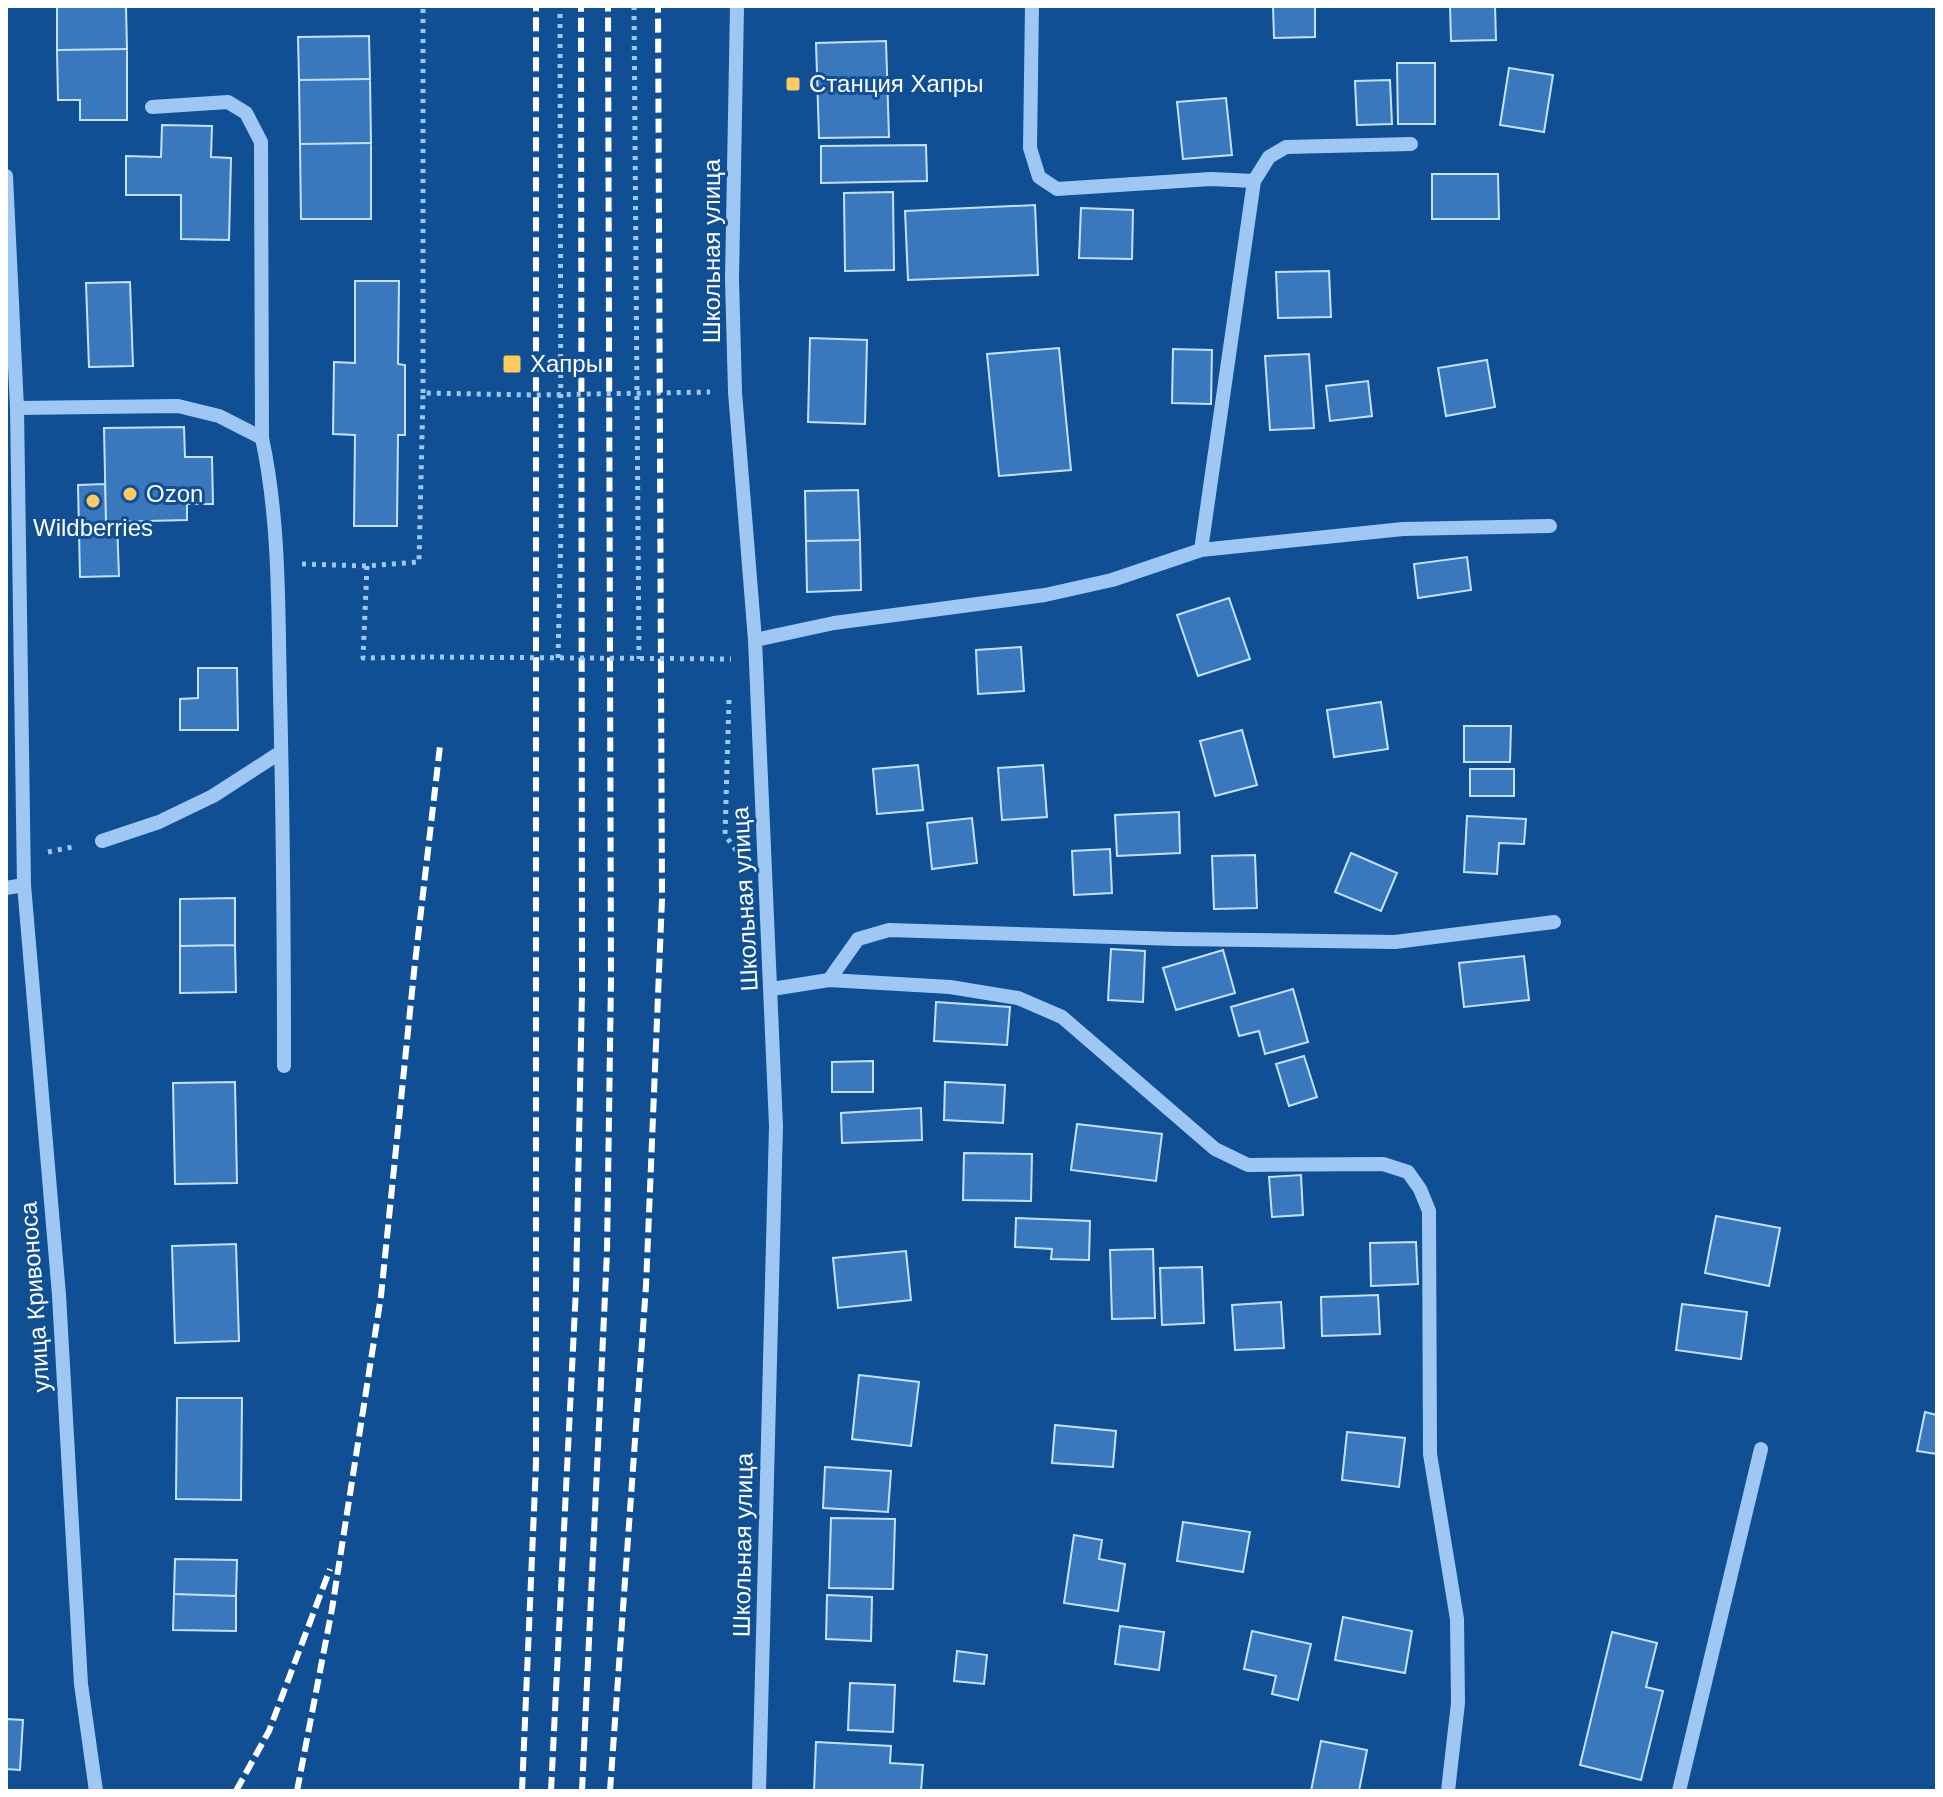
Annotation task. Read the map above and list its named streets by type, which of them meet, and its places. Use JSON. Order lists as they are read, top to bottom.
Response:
{
  "streets": {
    "street": ["Школьная улица", "улица Кривоноса"]
  },
  "places": {
    "transit": ["Станция Хапры", "Хапры"],
    "other": ["Ozon", "Wildberries"]
  }
}
